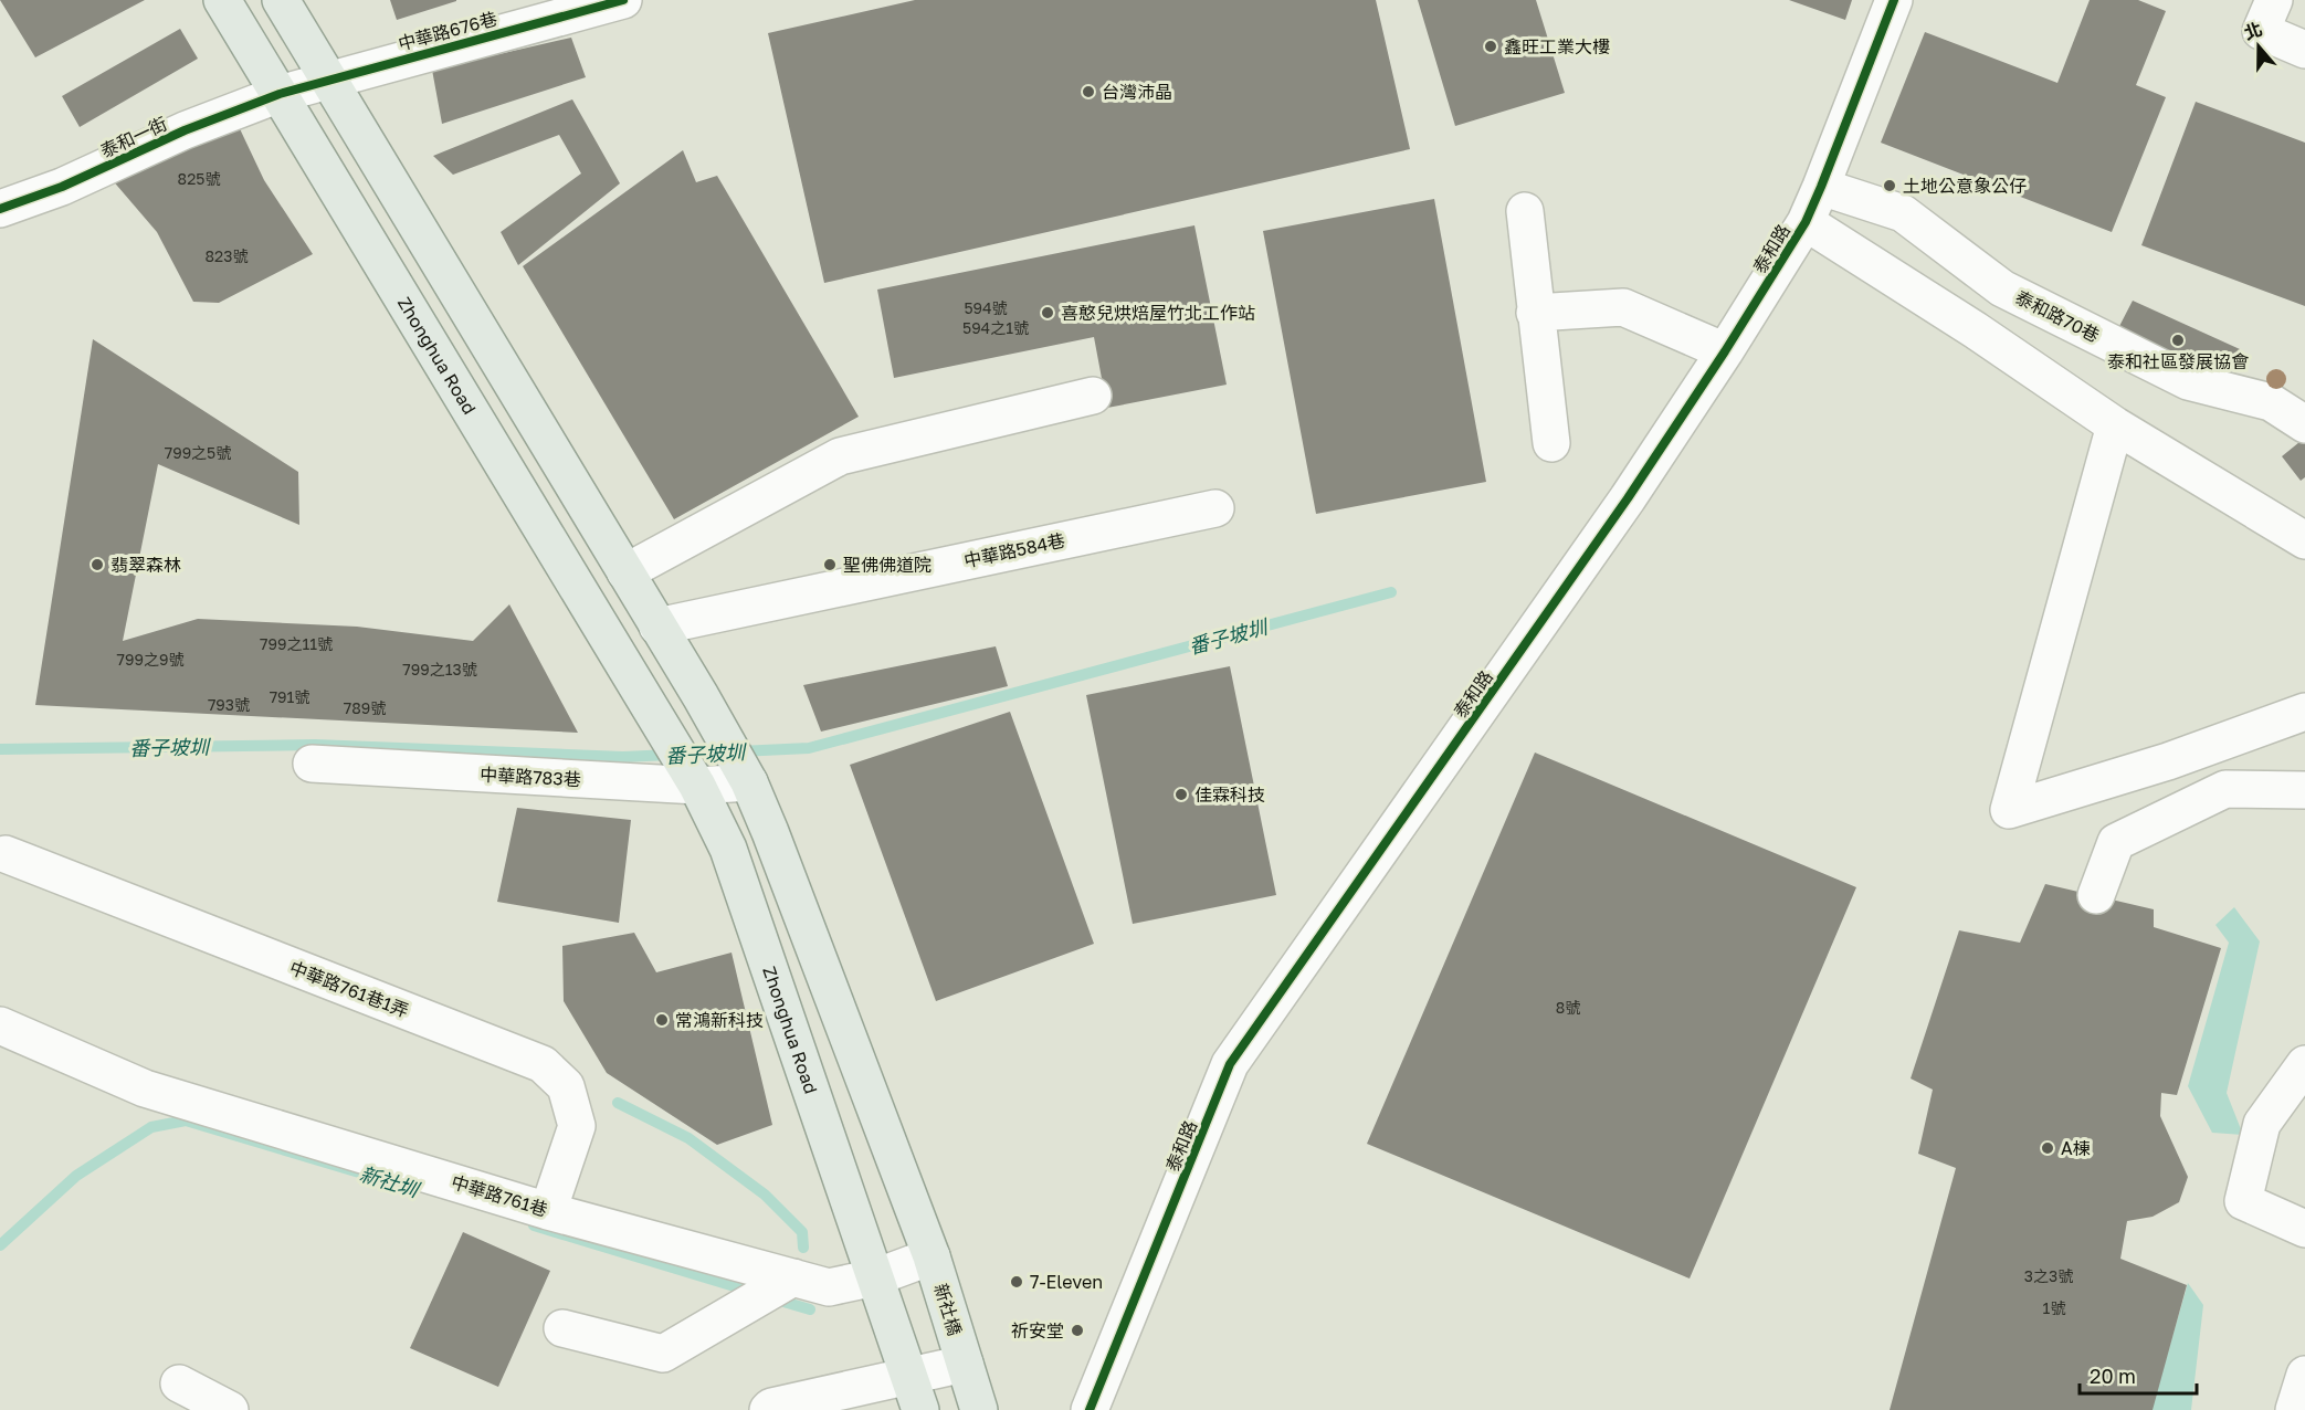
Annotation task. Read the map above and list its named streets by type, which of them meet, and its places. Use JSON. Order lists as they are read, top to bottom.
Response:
{
  "streets": {
    "main road": ["Zhonghua Road", "新社橋"],
    "street": [
      "中華路676巷",
      "泰和一街",
      "泰和路",
      "泰和路70巷",
      "中華路584巷",
      "中華路783巷",
      "中華路761巷1弄",
      "中華路761巷"
    ]
  },
  "crossings": [
    ["中華路676巷", "泰和一街"],
    ["中華路676巷", "Zhonghua Road"],
    ["泰和一街", "Zhonghua Road"],
    ["泰和路", "泰和路70巷"],
    ["Zhonghua Road", "中華路783巷"],
    ["Zhonghua Road", "中華路761巷"],
    ["中華路761巷1弄", "中華路761巷"],
    ["中華路761巷", "新社橋"]
  ],
  "water": ["番子坡圳", "新社圳"],
  "places": [
    "鑫旺工業大樓",
    "台灣沛晶",
    "土地公意象公仔",
    "喜憨兒烘焙屋竹北工作站",
    "泰和社區發展協會",
    "翡翠森林",
    "聖佛佛道院",
    "佳霖科技",
    "常鴻新科技",
    "A棟",
    "7-Eleven",
    "祈安堂"
  ],
  "house_numbers": [
    "825號",
    "823號",
    "594號",
    "594之1號",
    "799之5號",
    "799之11號",
    "799之9號",
    "799之13號",
    "791號",
    "793號",
    "789號",
    "8號",
    "3之3號",
    "1號"
  ],
  "scale_bar": "20 m",
  "north": "top"
}
